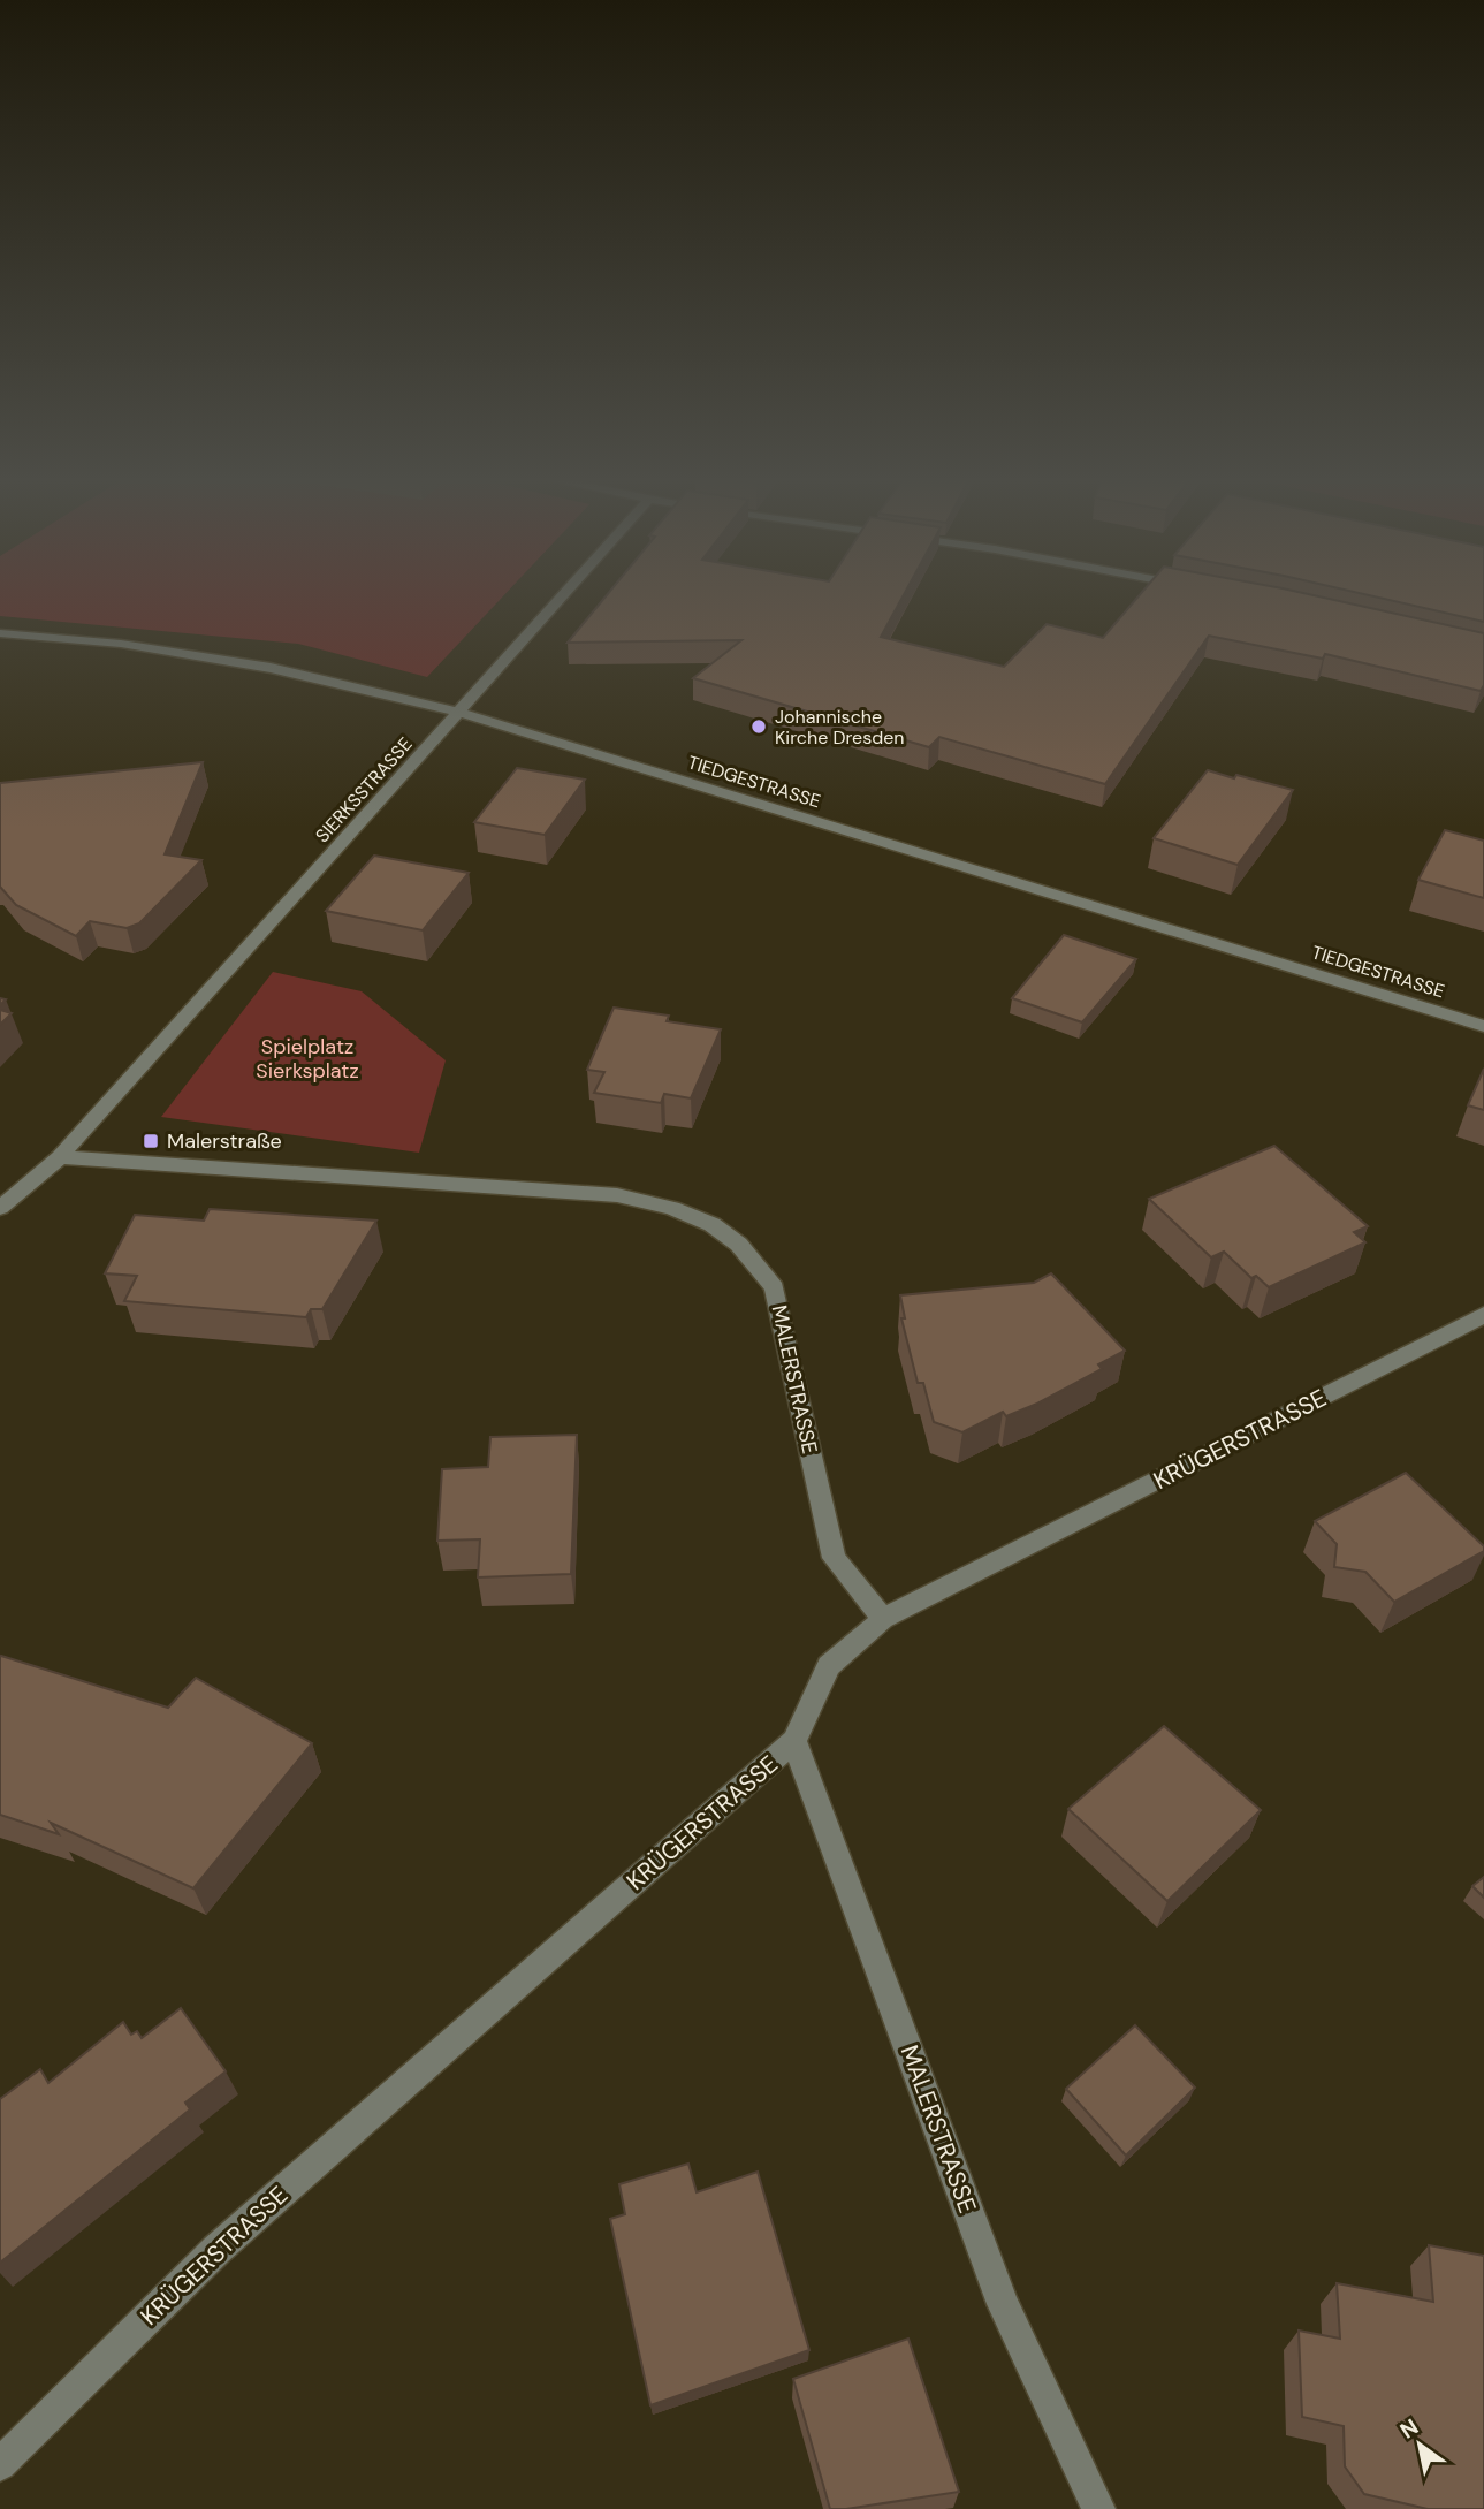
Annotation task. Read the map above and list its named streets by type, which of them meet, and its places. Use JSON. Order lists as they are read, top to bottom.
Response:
{
  "streets": {
    "street": [
      "TIEDGESTRASSE",
      "SIERKSSTRASSE",
      "MALERSTRASSE",
      "KRÜGERSTRASSE"
    ]
  },
  "crossings": [
    ["TIEDGESTRASSE", "SIERKSSTRASSE"],
    ["SIERKSSTRASSE", "MALERSTRASSE"],
    ["MALERSTRASSE", "KRÜGERSTRASSE"]
  ],
  "parks": ["Spielplatz Sierksplatz"],
  "places": {
    "other": ["Johannische Kirche Dresden"],
    "transit": ["Malerstraße"]
  },
  "north": "top left"
}
